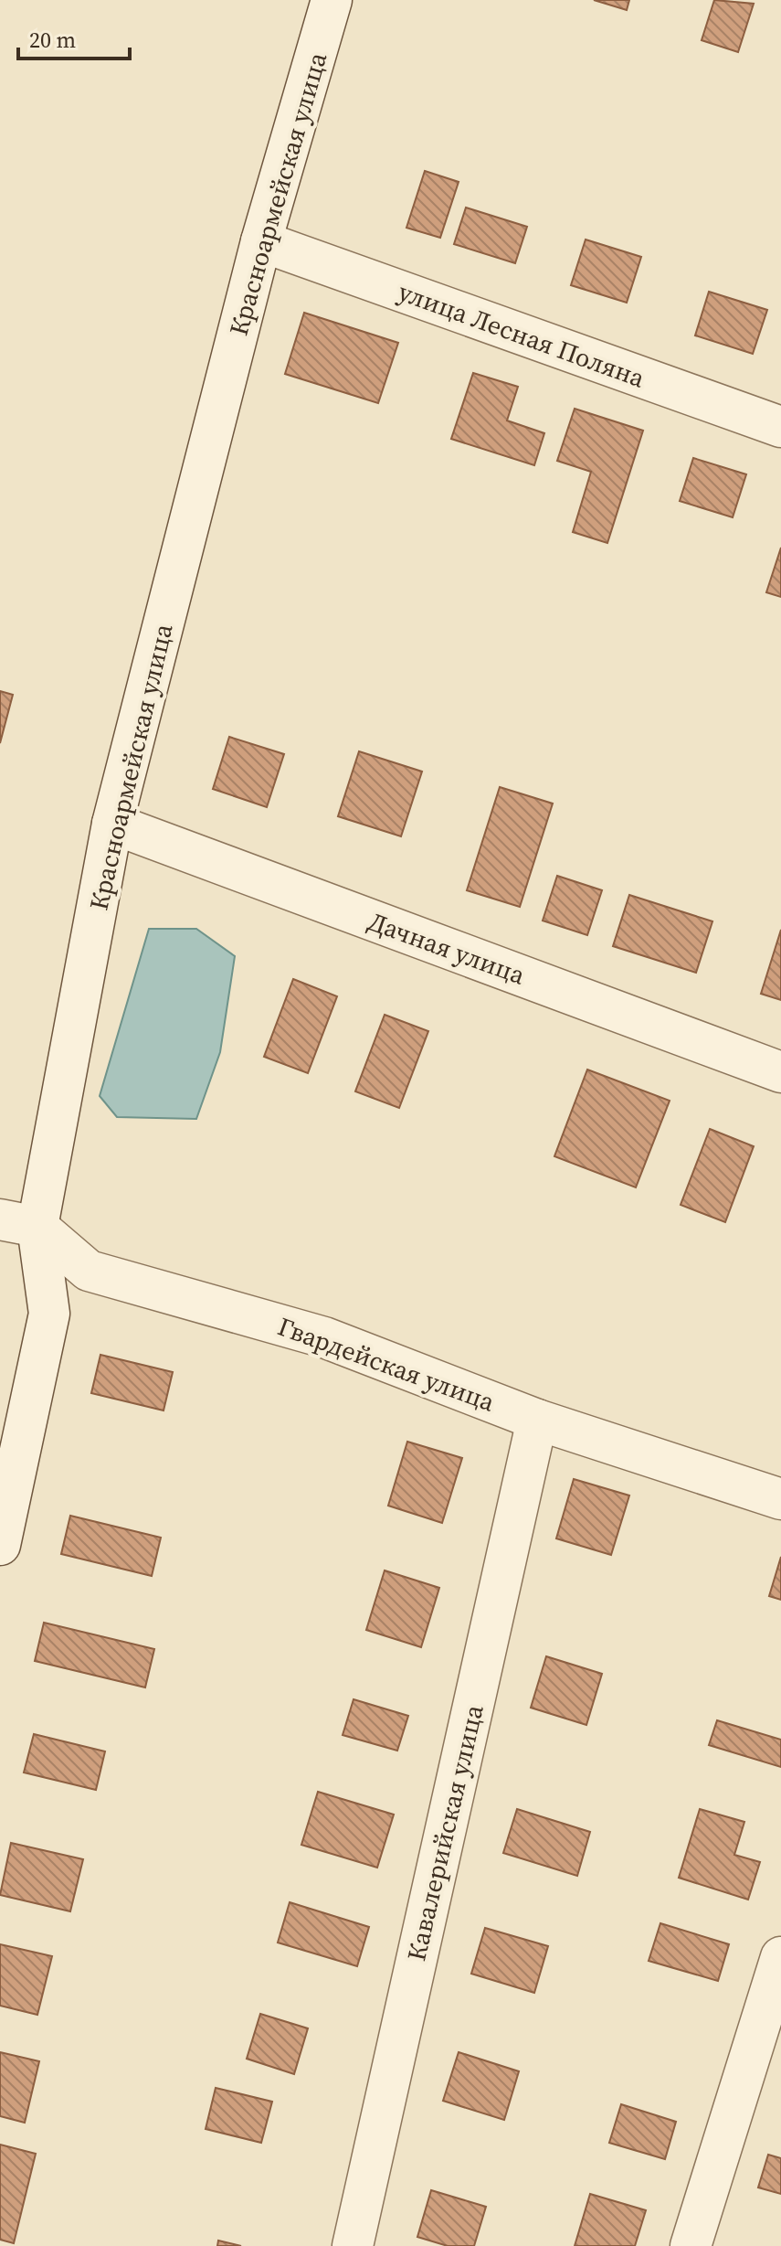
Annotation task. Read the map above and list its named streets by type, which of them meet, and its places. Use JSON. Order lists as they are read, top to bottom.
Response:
{
  "streets": {
    "street": [
      "Красноармейская улица",
      "улица Лесная Поляна",
      "Дачная улица",
      "Гвардейская улица",
      "Кавалерийская улица"
    ]
  },
  "crossings": [
    ["Красноармейская улица", "улица Лесная Поляна"],
    ["Красноармейская улица", "Дачная улица"],
    ["Красноармейская улица", "Гвардейская улица"],
    ["Гвардейская улица", "Кавалерийская улица"]
  ],
  "scale_bar": "20 m"
}
